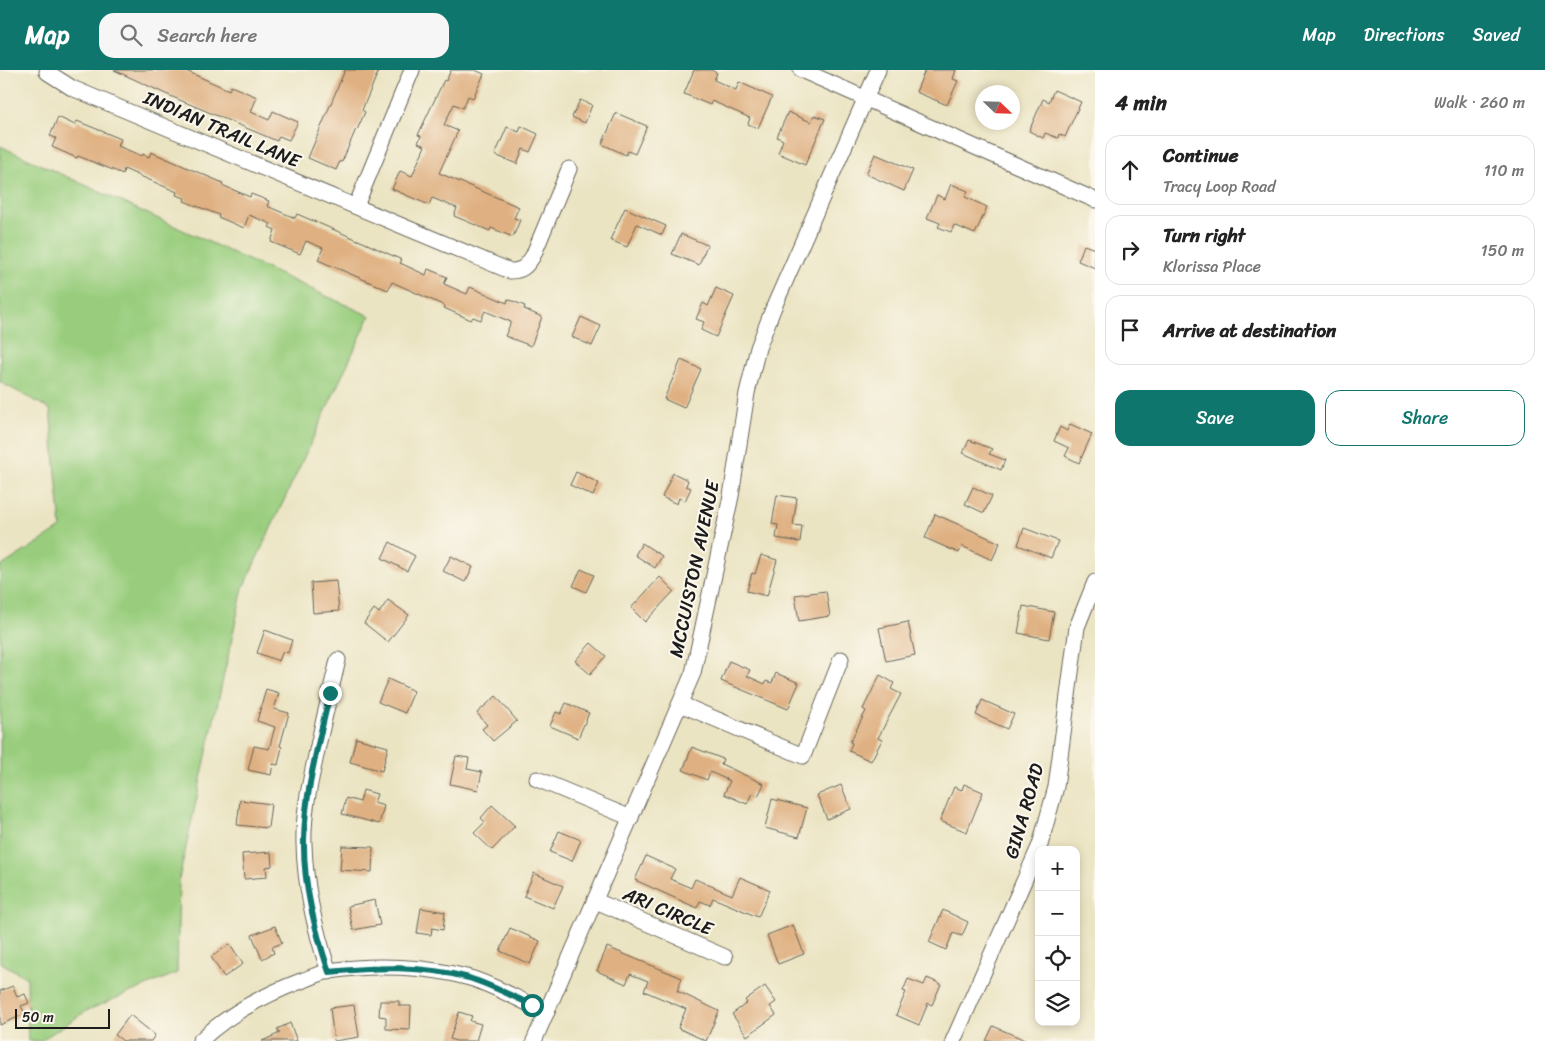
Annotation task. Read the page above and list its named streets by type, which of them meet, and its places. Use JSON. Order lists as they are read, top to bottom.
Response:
{
  "streets": {
    "street": [
      "INDIAN TRAIL LANE",
      "MCCUISTON AVENUE",
      "GINA ROAD",
      "ARI CIRCLE"
    ]
  },
  "crossings": [
    ["MCCUISTON AVENUE", "ARI CIRCLE"]
  ],
  "scale_bar": "50 m",
  "north": "bottom right",
  "page": {
    "header": "Map",
    "search": "Search here",
    "nav": ["Map", "Directions", "Saved"],
    "heading": ["4 min", "Walk · 260 m"],
    "list": [
      ["Continue", "Tracy Loop Road", "110 m"],
      ["Turn right", "Klorissa Place", "150 m"],
      "Arrive at destination"
    ],
    "buttons": ["Save", "Share"],
    "map_buttons": ["+", "−"],
    "scale": "50 m"
  }
}
